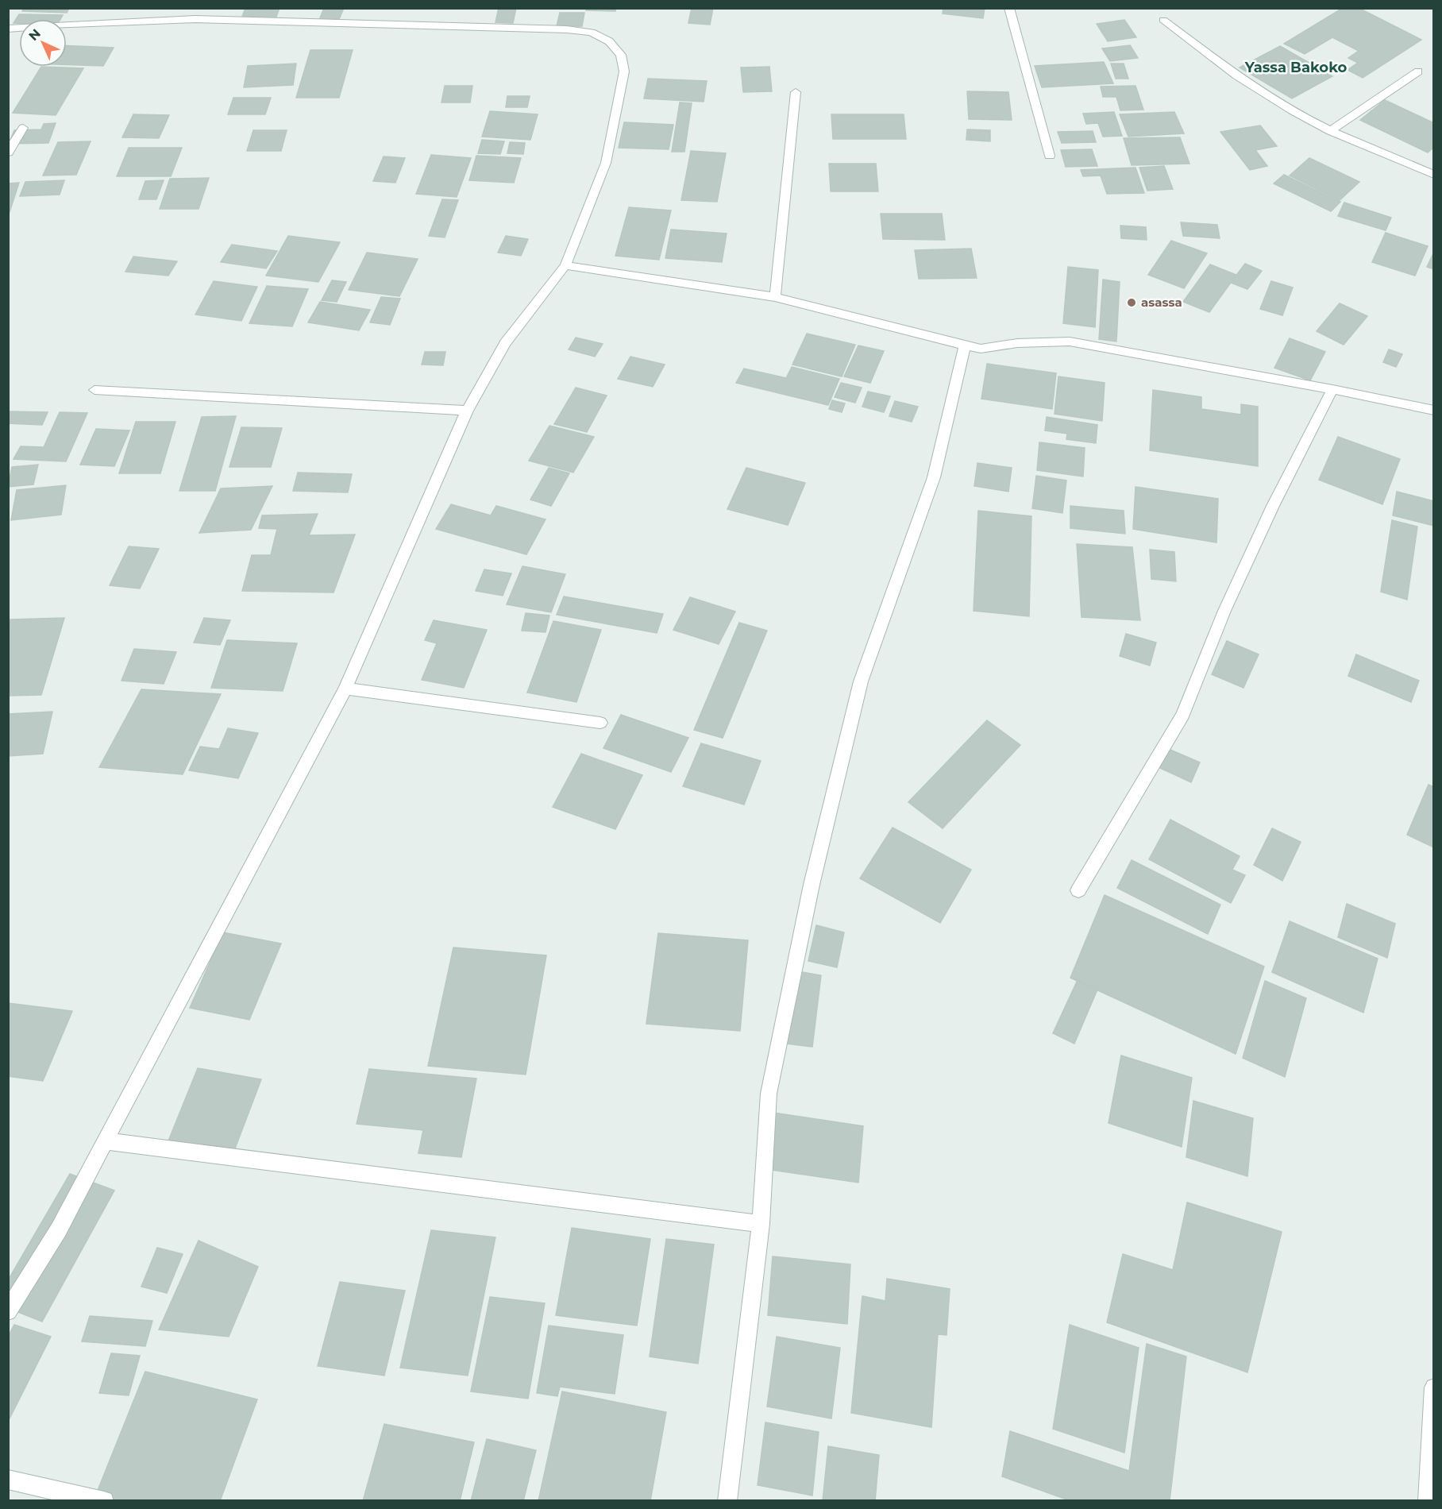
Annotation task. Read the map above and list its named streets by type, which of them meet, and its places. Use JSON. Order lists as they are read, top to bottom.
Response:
{
  "districts": ["Yassa Bakoko"],
  "places": ["asassa"],
  "north": "top left"
}
